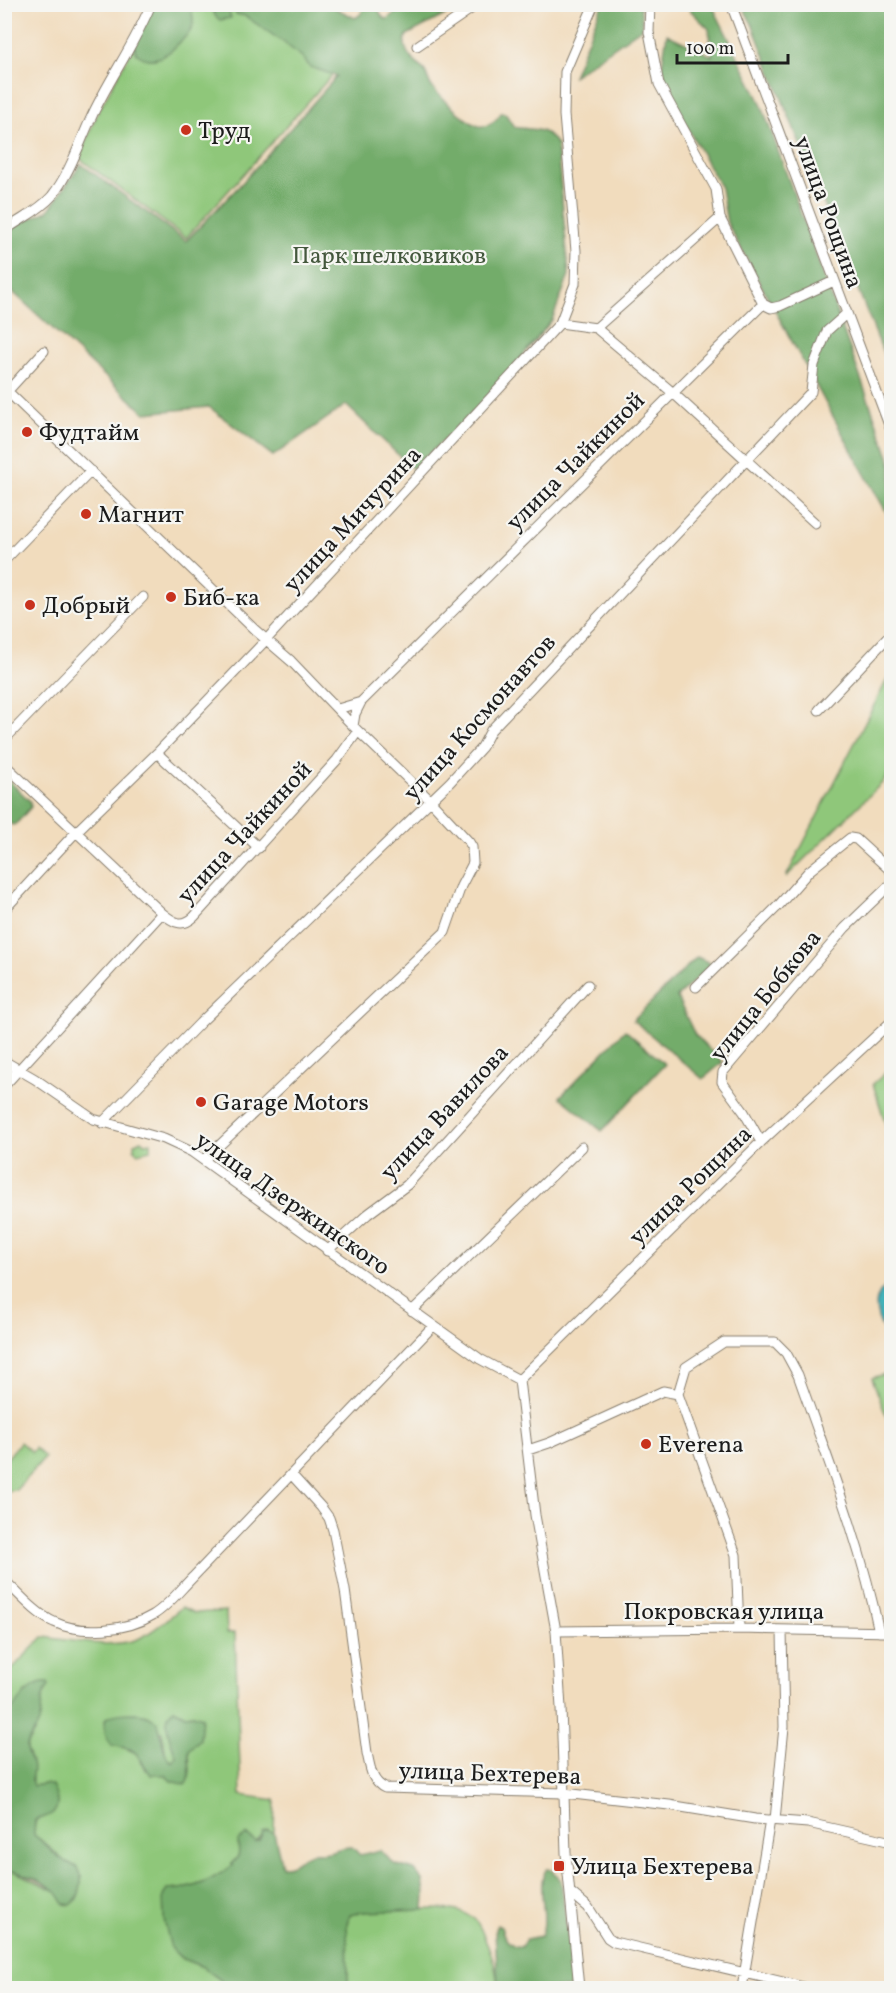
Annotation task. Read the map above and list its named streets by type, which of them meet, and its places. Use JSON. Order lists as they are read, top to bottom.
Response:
{
  "streets": {
    "street": [
      "улица Рощина",
      "улица Чайкиной",
      "улица Мичурина",
      "улица Космонавтов",
      "улица Бобкова",
      "улица Вавилова",
      "улица Дзержинского",
      "Покровская улица",
      "улица Бехтерева"
    ]
  },
  "crossings": [
    ["улица Рощина", "улица Космонавтов"],
    ["улица Рощина", "улица Бобкова"],
    ["улица Рощина", "улица Дзержинского"],
    ["улица Чайкиной", "улица Дзержинского"],
    ["улица Космонавтов", "улица Дзержинского"],
    ["улица Вавилова", "улица Дзержинского"]
  ],
  "parks": ["Парк шелковиков"],
  "places": {
    "other": [
      "Труд",
      "Фудтайм",
      "Магнит",
      "Биб-ка",
      "Добрый",
      "Garage Motors",
      "Everena"
    ],
    "transit": ["Улица Бехтерева"]
  },
  "scale_bar": "100 m"
}
